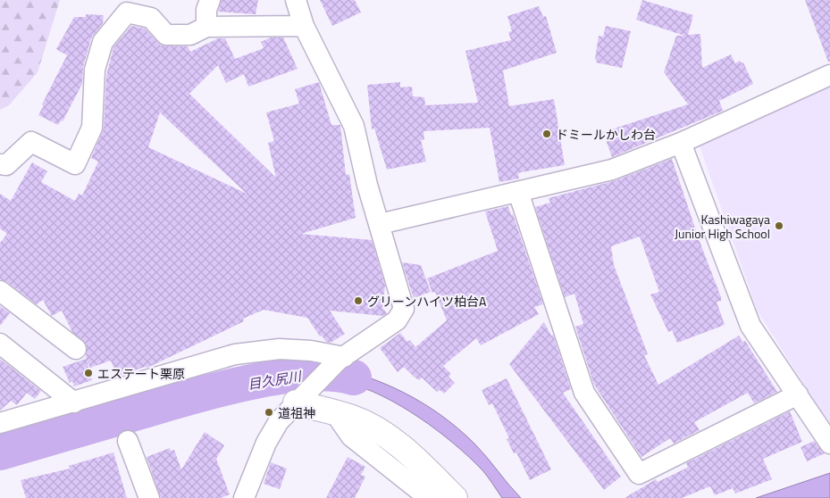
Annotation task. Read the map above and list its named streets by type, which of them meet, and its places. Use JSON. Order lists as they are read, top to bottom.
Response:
{
  "water": ["目久尻川"],
  "places": [
    "ドミールかしわ台",
    "Kashiwagaya Junior High School",
    "グリーンハイツ柏台A",
    "エステート栗原",
    "道祖神"
  ]
}
